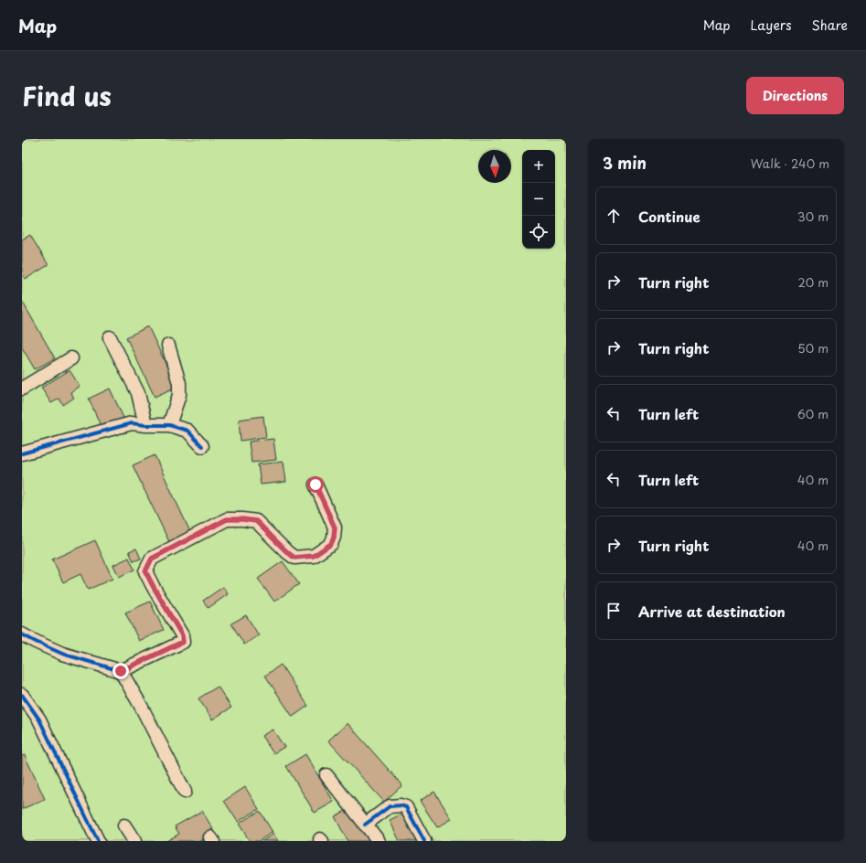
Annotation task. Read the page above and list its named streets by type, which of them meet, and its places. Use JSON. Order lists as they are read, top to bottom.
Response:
{
  "north": "bottom",
  "page": {
    "header": "Map",
    "nav": ["Map", "Layers", "Share"],
    "title": "Find us",
    "buttons": "Directions",
    "heading": ["3 min", "Walk · 240 m"],
    "map_buttons": ["+", "−"],
    "list": [
      ["Continue", "30 m"],
      ["Turn right", "20 m"],
      ["Turn right", "50 m"],
      ["Turn left", "60 m"],
      ["Turn left", "40 m"],
      ["Turn right", "40 m"],
      "Arrive at destination"
    ]
  }
}
